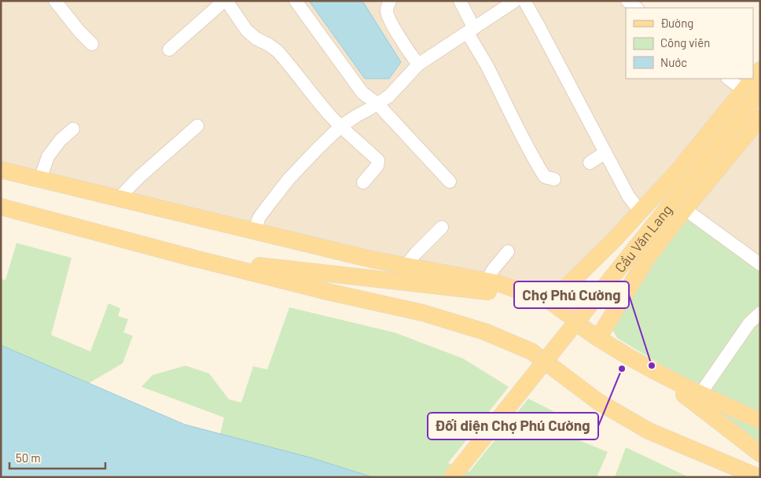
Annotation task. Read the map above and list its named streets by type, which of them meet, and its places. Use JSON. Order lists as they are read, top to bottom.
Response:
{
  "streets": {
    "main road": ["Cầu Văn Lang"]
  },
  "places": ["Chợ Phú Cường", "Đối diện Chợ Phú Cường"],
  "legend": ["Đường", "Công viên", "Nước"],
  "scale_bar": "50 m"
}
